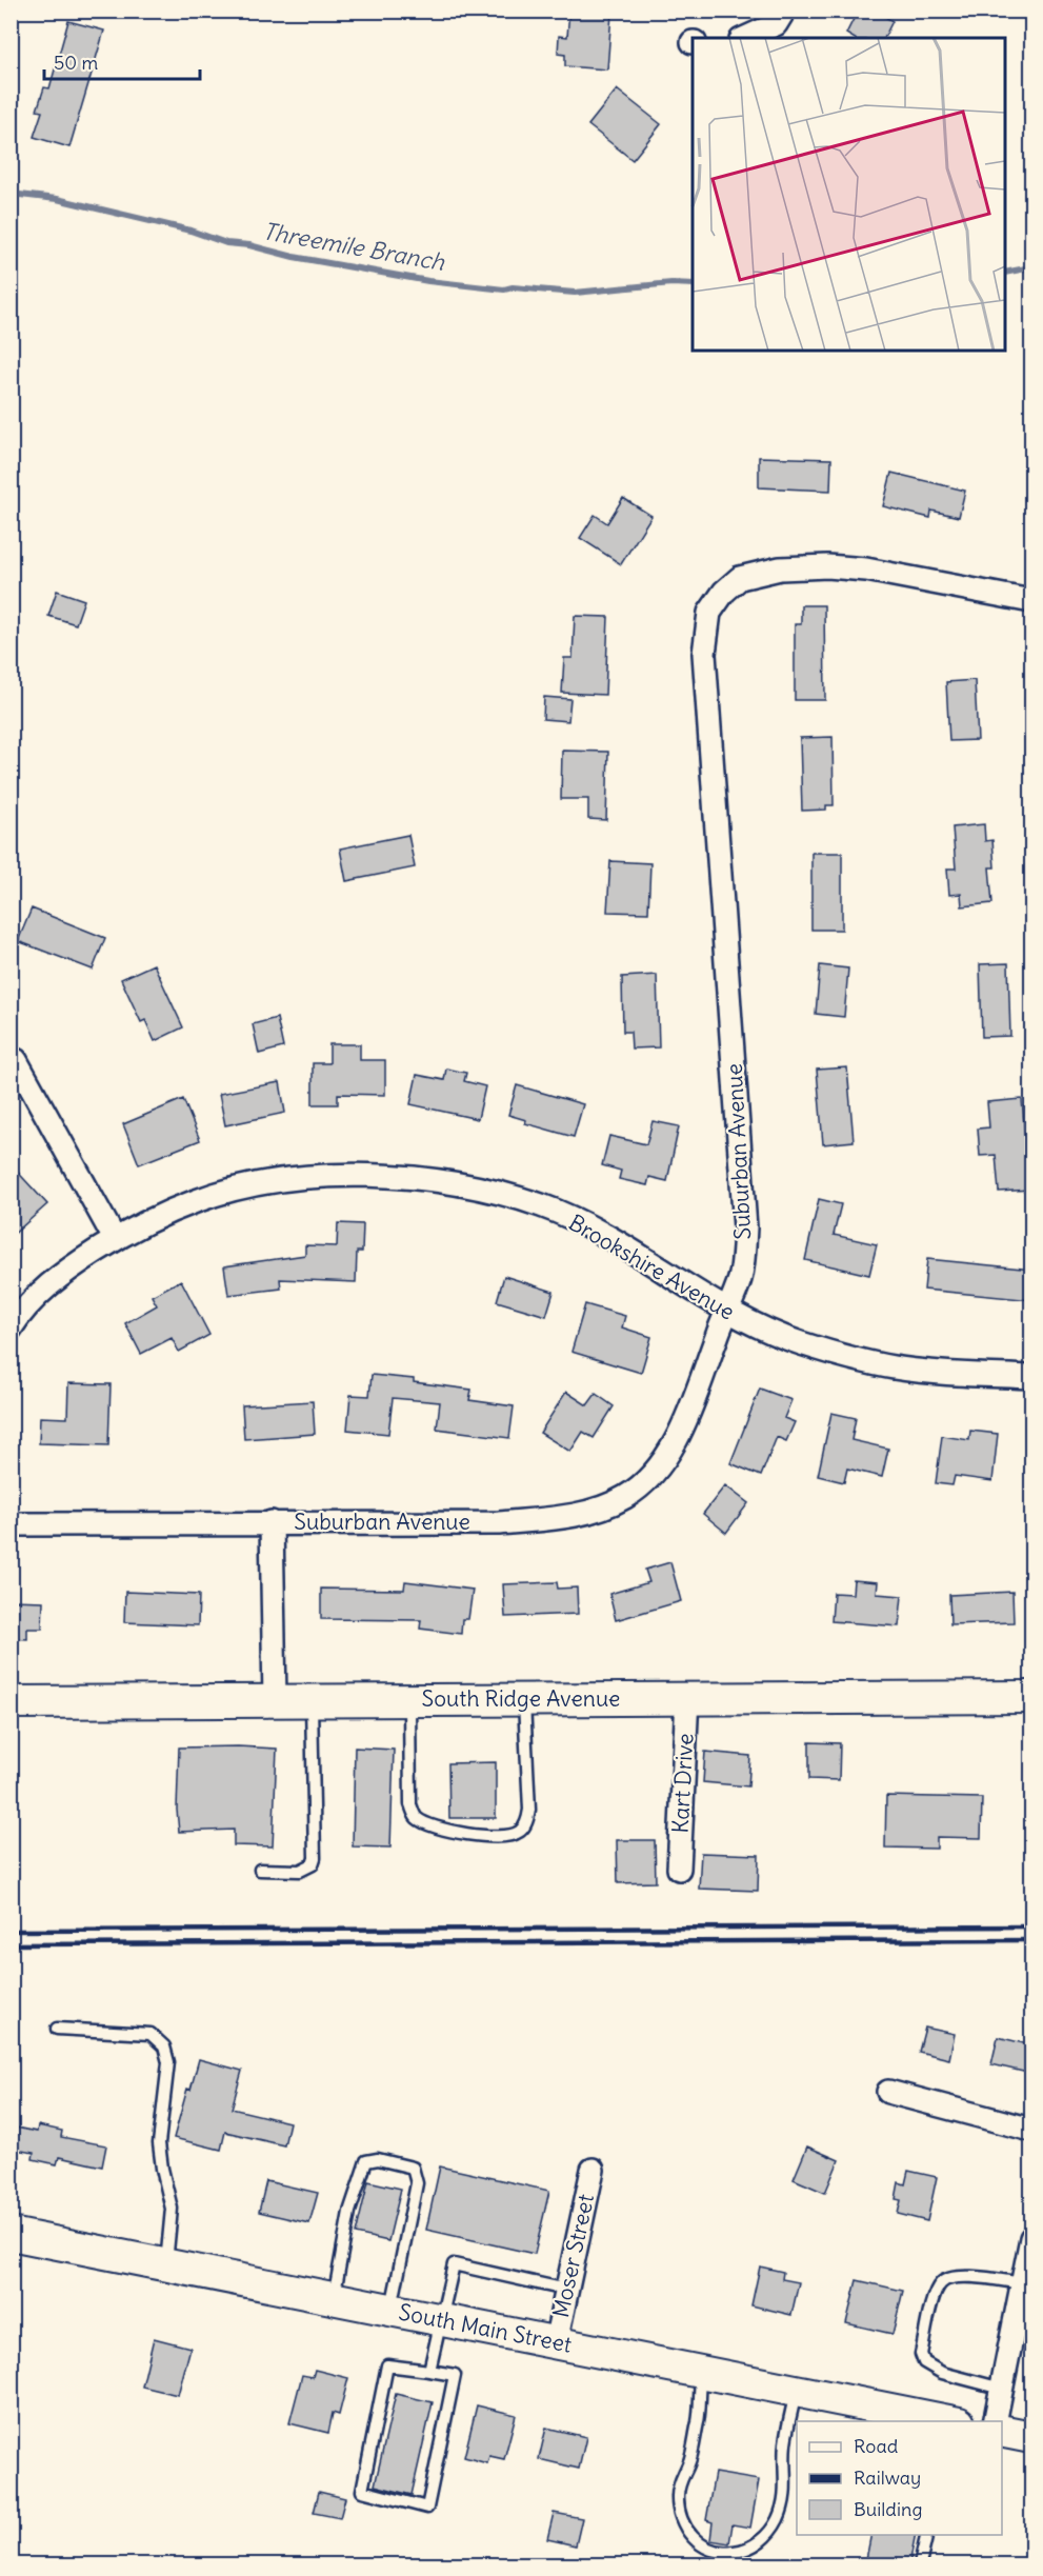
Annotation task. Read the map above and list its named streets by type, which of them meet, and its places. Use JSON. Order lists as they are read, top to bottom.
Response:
{
  "streets": {
    "street": [
      "Suburban Avenue",
      "Brookshire Avenue",
      "South Ridge Avenue",
      "Kart Drive",
      "Moser Street",
      "South Main Street"
    ]
  },
  "crossings": [
    ["Suburban Avenue", "Brookshire Avenue"],
    ["South Ridge Avenue", "Kart Drive"],
    ["Moser Street", "South Main Street"]
  ],
  "water": ["Threemile Branch"],
  "legend": ["Road", "Railway", "Building"],
  "scale_bar": "50 m"
}
